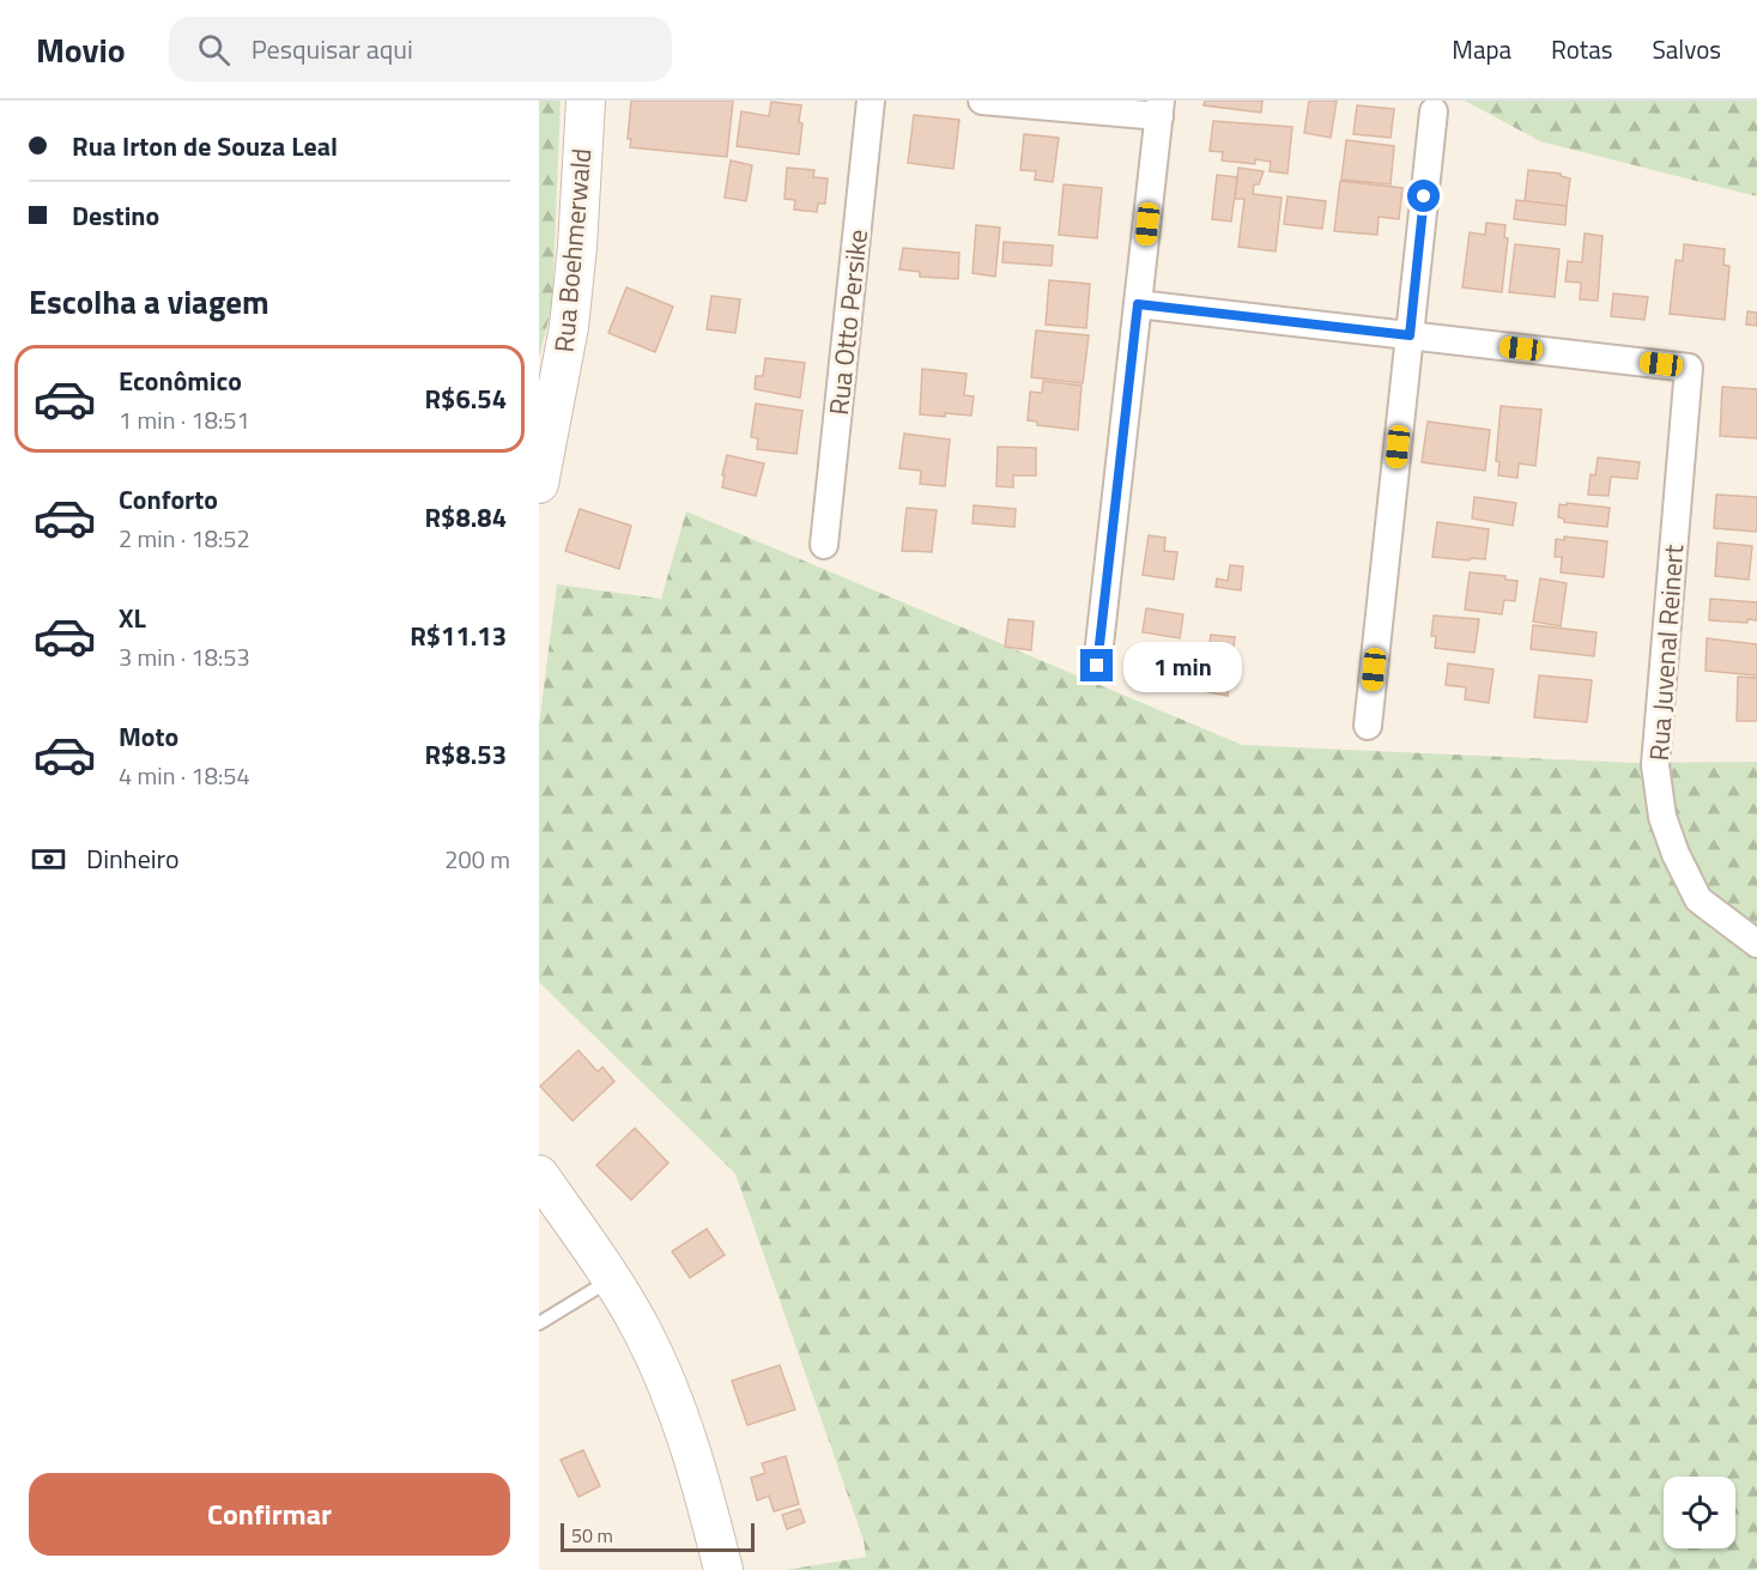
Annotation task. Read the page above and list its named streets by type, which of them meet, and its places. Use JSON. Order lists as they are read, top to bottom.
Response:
{
  "streets": {
    "main road": ["Rua Boehmerwald"],
    "street": ["Rua Otto Persike", "Rua Juvenal Reinert"]
  },
  "scale_bar": "50 m",
  "page": {
    "header": "Movio",
    "search": "Pesquisar aqui",
    "nav": ["Mapa", "Rotas", "Salvos"],
    "banner": ["Rua Irton de Souza Leal", "Destino"],
    "heading": "Escolha a viagem",
    "list": [
      {
        "name": "Econômico",
        "note": "1 min · 18:51",
        "value": "R$6.54"
      },
      {
        "name": "Conforto",
        "note": "2 min · 18:52",
        "value": "R$8.84"
      },
      {
        "name": "XL",
        "note": "3 min · 18:53",
        "value": "R$11.13"
      },
      {
        "name": "Moto",
        "note": "4 min · 18:54",
        "value": "R$8.53"
      }
    ],
    "bubble": "1 min",
    "pay": ["Dinheiro", "200 m"],
    "buttons": "Confirmar",
    "scale": "50 m"
  }
}
